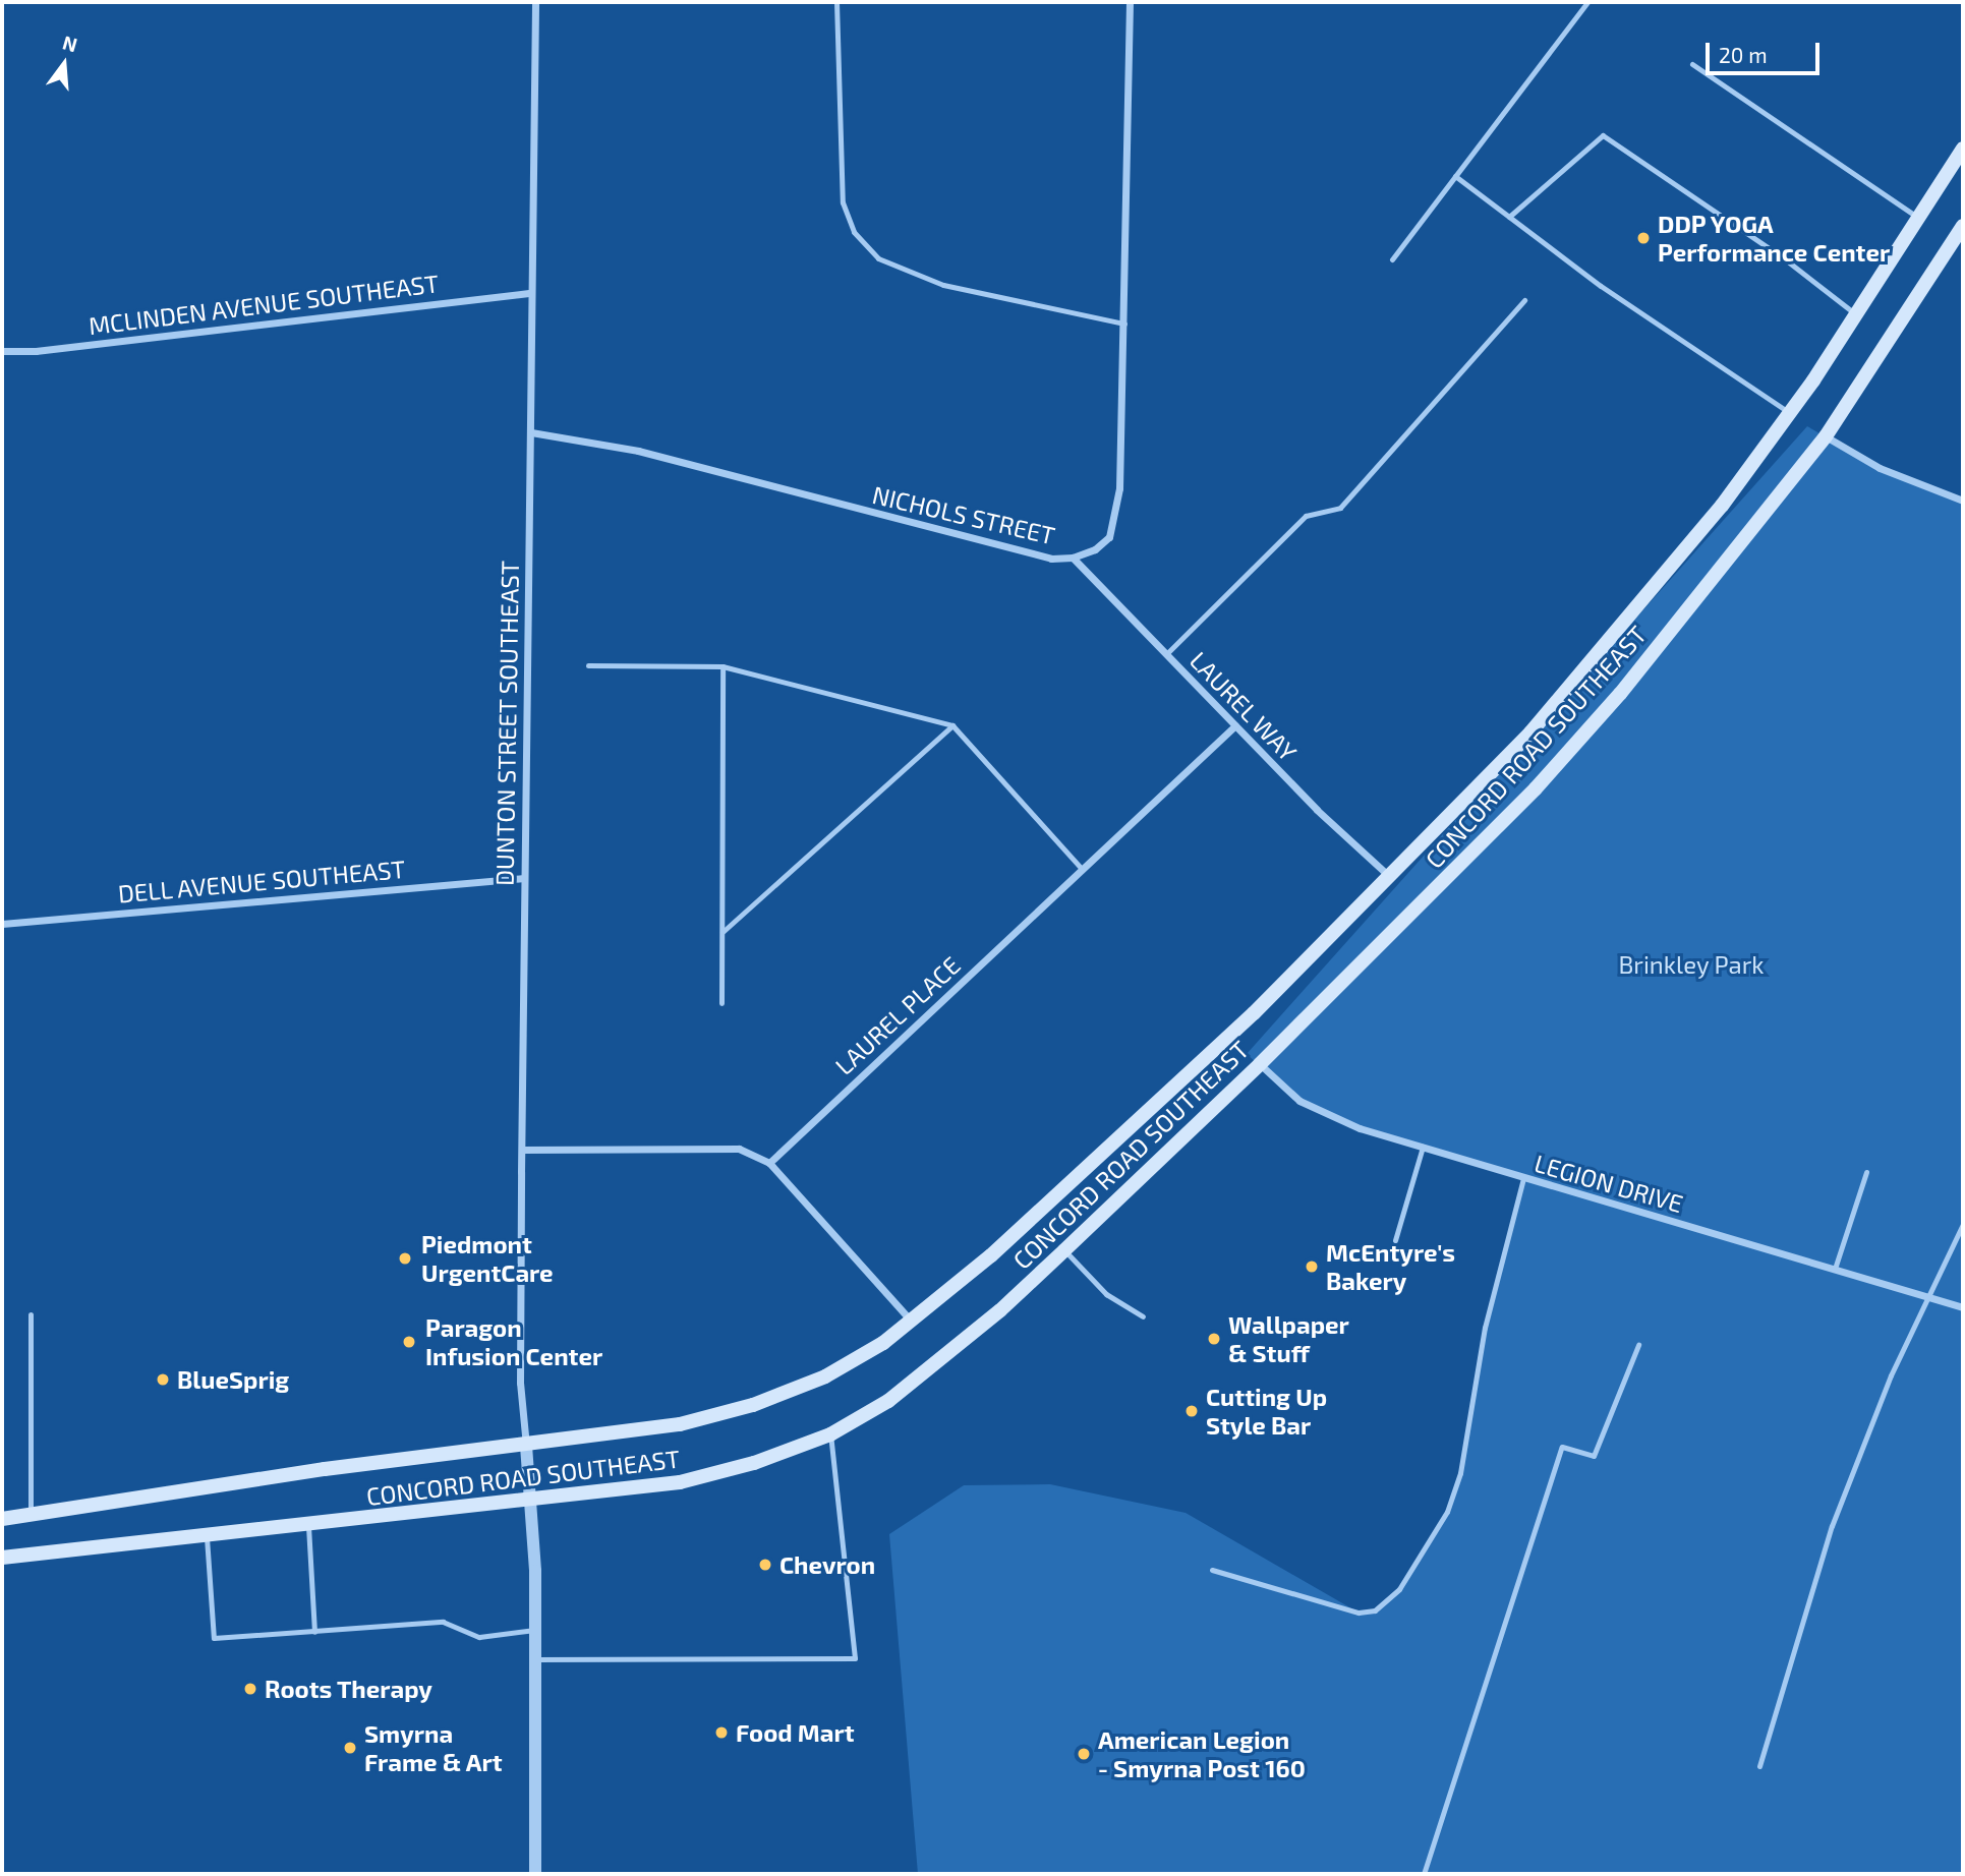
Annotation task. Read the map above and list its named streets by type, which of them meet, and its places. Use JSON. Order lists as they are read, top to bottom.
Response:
{
  "streets": {
    "main road": ["CONCORD ROAD SOUTHEAST"],
    "street": [
      "MCLINDEN AVENUE SOUTHEAST",
      "NICHOLS STREET",
      "LAUREL WAY",
      "DUNTON STREET SOUTHEAST",
      "DELL AVENUE SOUTHEAST",
      "LAUREL PLACE",
      "LEGION DRIVE"
    ]
  },
  "crossings": [
    ["MCLINDEN AVENUE SOUTHEAST", "DUNTON STREET SOUTHEAST"],
    ["NICHOLS STREET", "LAUREL WAY"],
    ["NICHOLS STREET", "DUNTON STREET SOUTHEAST"],
    ["LAUREL WAY", "CONCORD ROAD SOUTHEAST"],
    ["LAUREL WAY", "LAUREL PLACE"],
    ["DUNTON STREET SOUTHEAST", "CONCORD ROAD SOUTHEAST"],
    ["DUNTON STREET SOUTHEAST", "DELL AVENUE SOUTHEAST"],
    ["CONCORD ROAD SOUTHEAST", "LEGION DRIVE"]
  ],
  "parks": ["Brinkley Park"],
  "places": [
    "DDP YOGA Performance Center",
    "Piedmont UrgentCare",
    "McEntyre's Bakery",
    "Wallpaper & Stuff",
    "Paragon Infusion Center",
    "BlueSprig",
    "Cutting Up Style Bar",
    "Chevron",
    "Roots Therapy",
    "Food Mart",
    "Smyrna Frame & Art",
    "American Legion - Smyrna Post 160"
  ],
  "scale_bar": "20 m",
  "north": "top"
}
